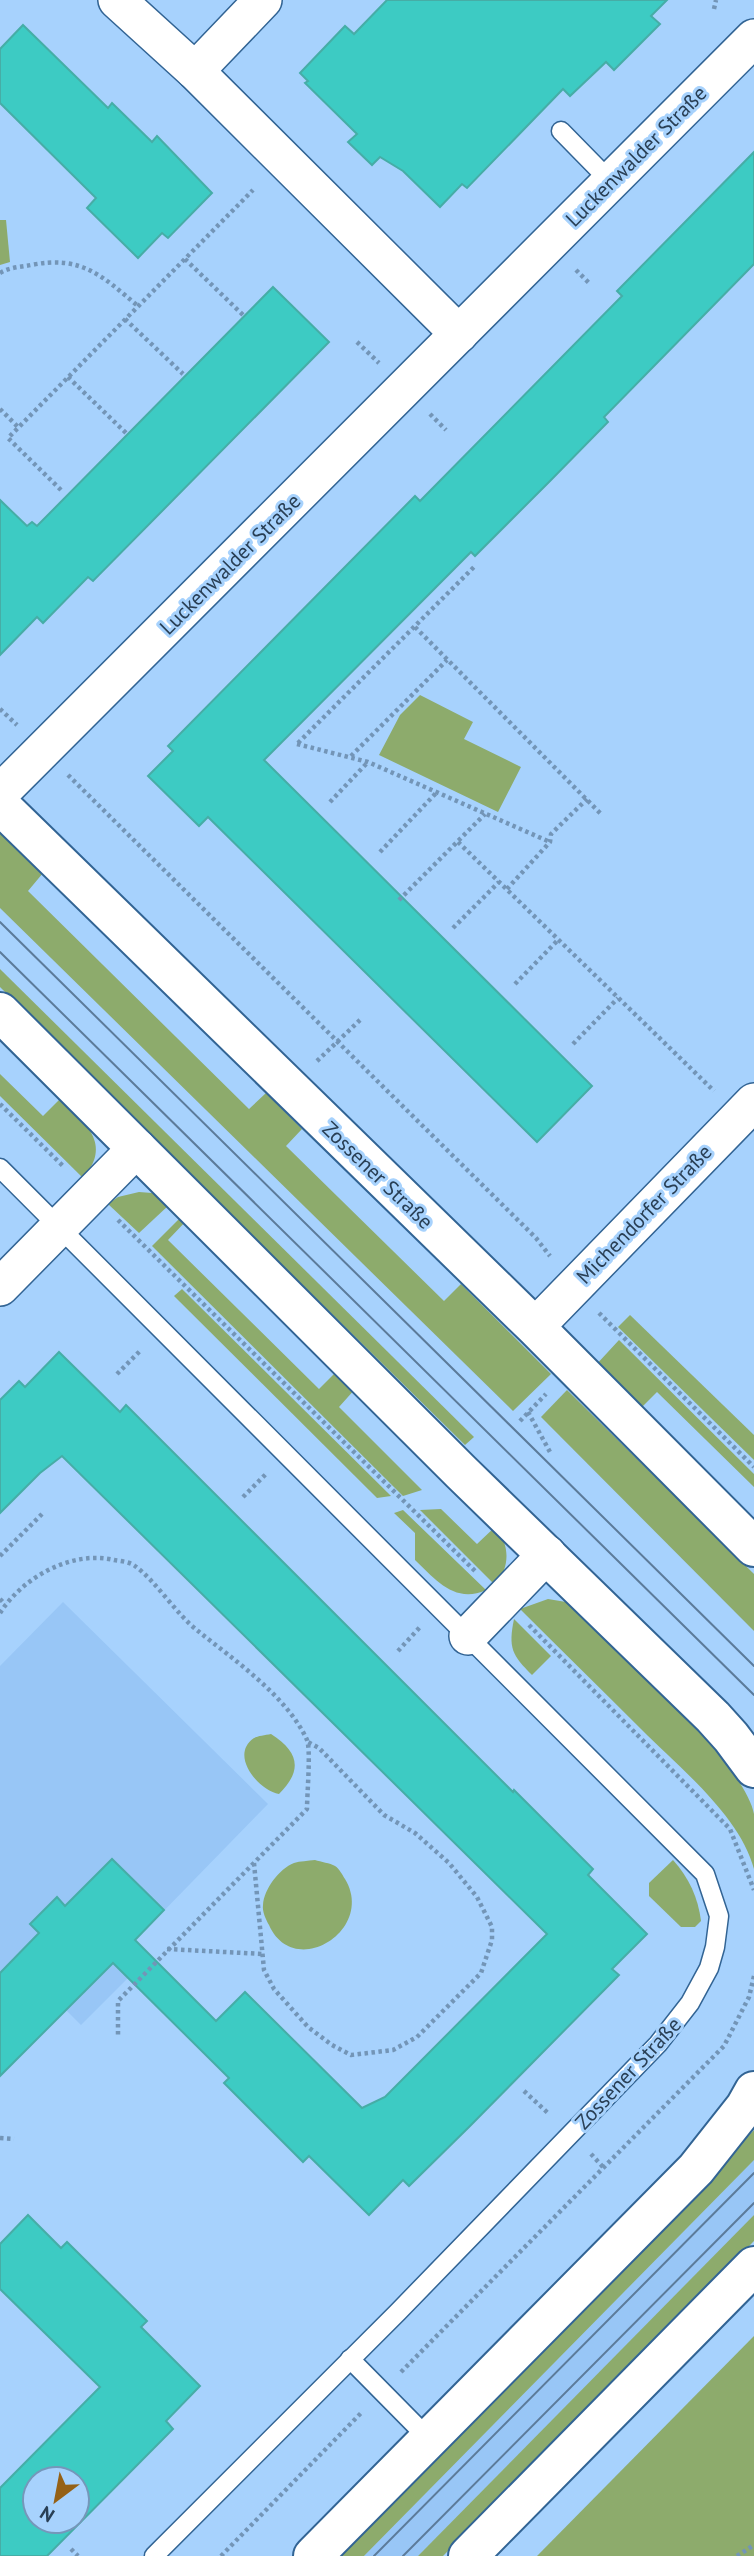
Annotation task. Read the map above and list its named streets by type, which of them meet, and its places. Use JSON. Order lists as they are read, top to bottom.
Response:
{
  "streets": {
    "street": ["Luckenwalder Straße", "Zossener Straße", "Michendorfer Straße"]
  },
  "crossings": [
    ["Zossener Straße", "Michendorfer Straße"]
  ],
  "north": "bottom left"
}
